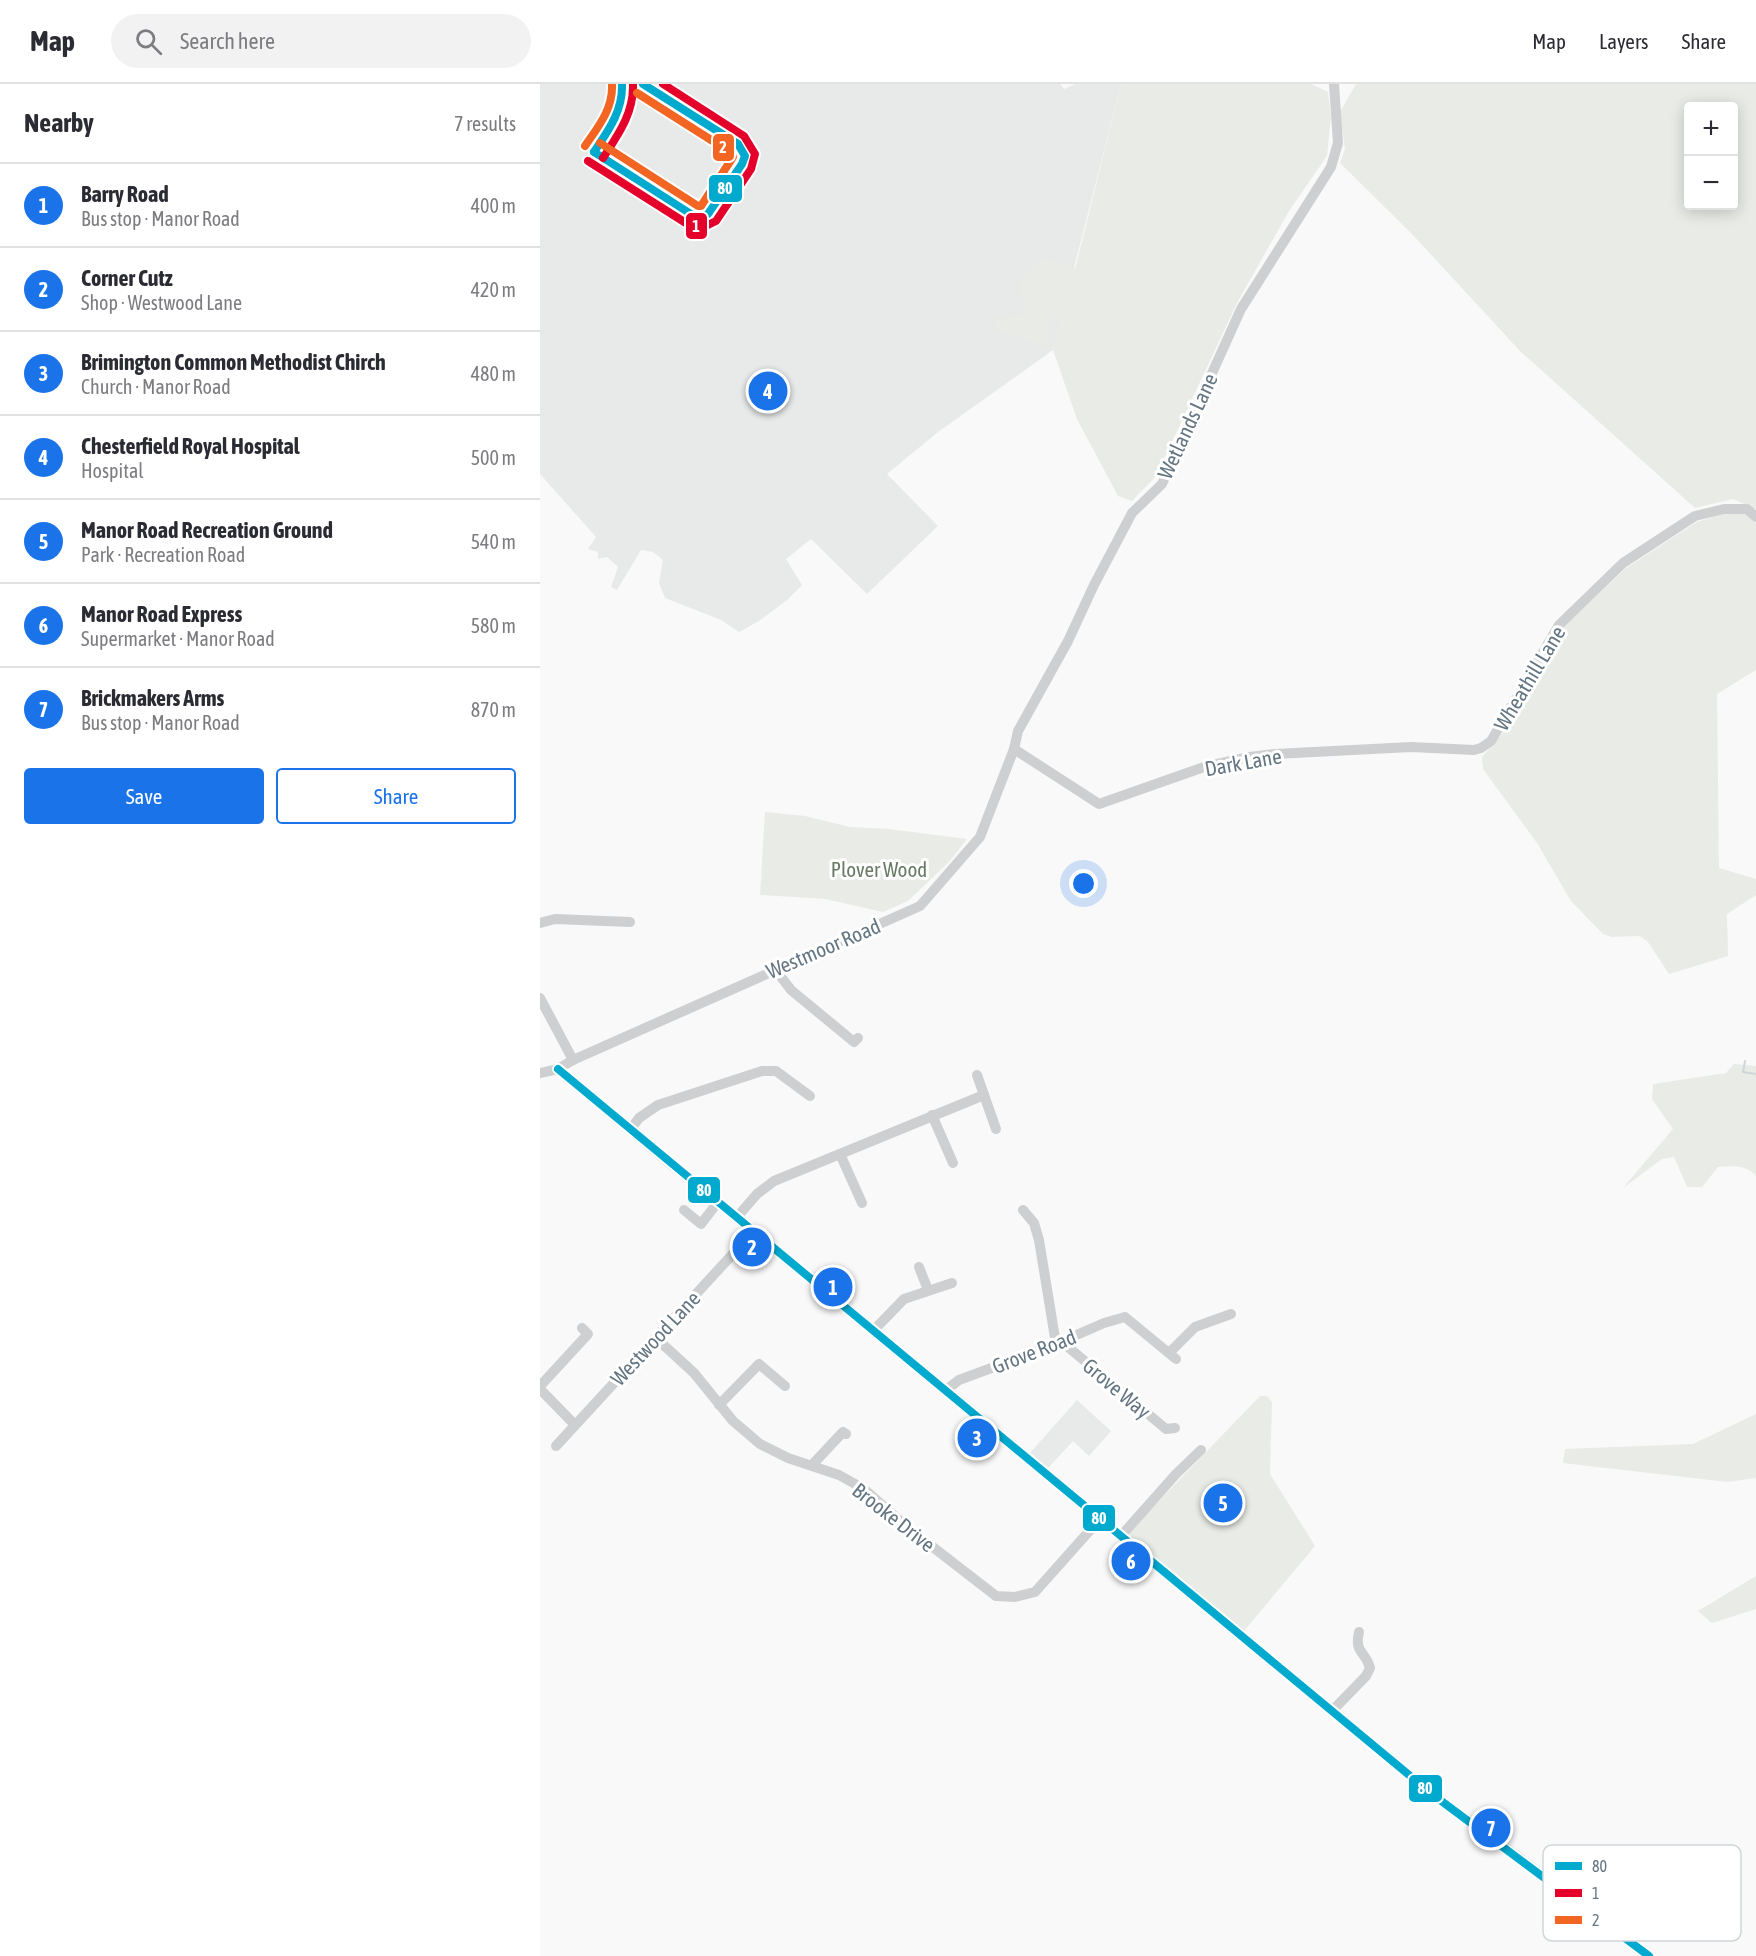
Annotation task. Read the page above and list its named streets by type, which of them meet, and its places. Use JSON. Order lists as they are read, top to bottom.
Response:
{
  "streets": {
    "street": [
      "Wetlands Lane",
      "Wheathill Lane",
      "Dark Lane",
      "Westmoor Road",
      "Westwood Lane",
      "Grove Road",
      "Grove Way",
      "Brooke Drive"
    ]
  },
  "crossings": [
    ["Wetlands Lane", "Dark Lane"],
    ["Wetlands Lane", "Westmoor Road"],
    ["Wheathill Lane", "Dark Lane"],
    ["Dark Lane", "Westmoor Road"],
    ["Westwood Lane", "Brooke Drive"],
    ["Grove Road", "Grove Way"]
  ],
  "parks": ["Plover Wood"],
  "lines": ["transit line 80", "transit line 1", "transit line 2"],
  "legend": ["80", "1", "2"],
  "page": {
    "header": "Map",
    "search": "Search here",
    "nav": ["Map", "Layers", "Share"],
    "heading": ["Nearby", "7 results"],
    "map_buttons": ["+", "−"],
    "list": [
      {
        "mark": "1",
        "name": "Barry Road",
        "note": "Bus stop · Manor Road",
        "value": "400 m"
      },
      {
        "mark": "2",
        "name": "Corner Cutz",
        "note": "Shop · Westwood Lane",
        "value": "420 m"
      },
      {
        "mark": "3",
        "name": "Brimington Common Methodist Chirch",
        "note": "Church · Manor Road",
        "value": "480 m"
      },
      {
        "mark": "4",
        "name": "Chesterfield Royal Hospital",
        "note": "Hospital",
        "value": "500 m"
      },
      {
        "mark": "5",
        "name": "Manor Road Recreation Ground",
        "note": "Park · Recreation Road",
        "value": "540 m"
      },
      {
        "mark": "6",
        "name": "Manor Road Express",
        "note": "Supermarket · Manor Road",
        "value": "580 m"
      },
      {
        "mark": "7",
        "name": "Brickmakers Arms",
        "note": "Bus stop · Manor Road",
        "value": "870 m"
      }
    ],
    "pins": [
      "4",
      "2",
      "1",
      "3",
      "5",
      "6",
      "7"
    ],
    "buttons": ["Save", "Share"]
  }
}
